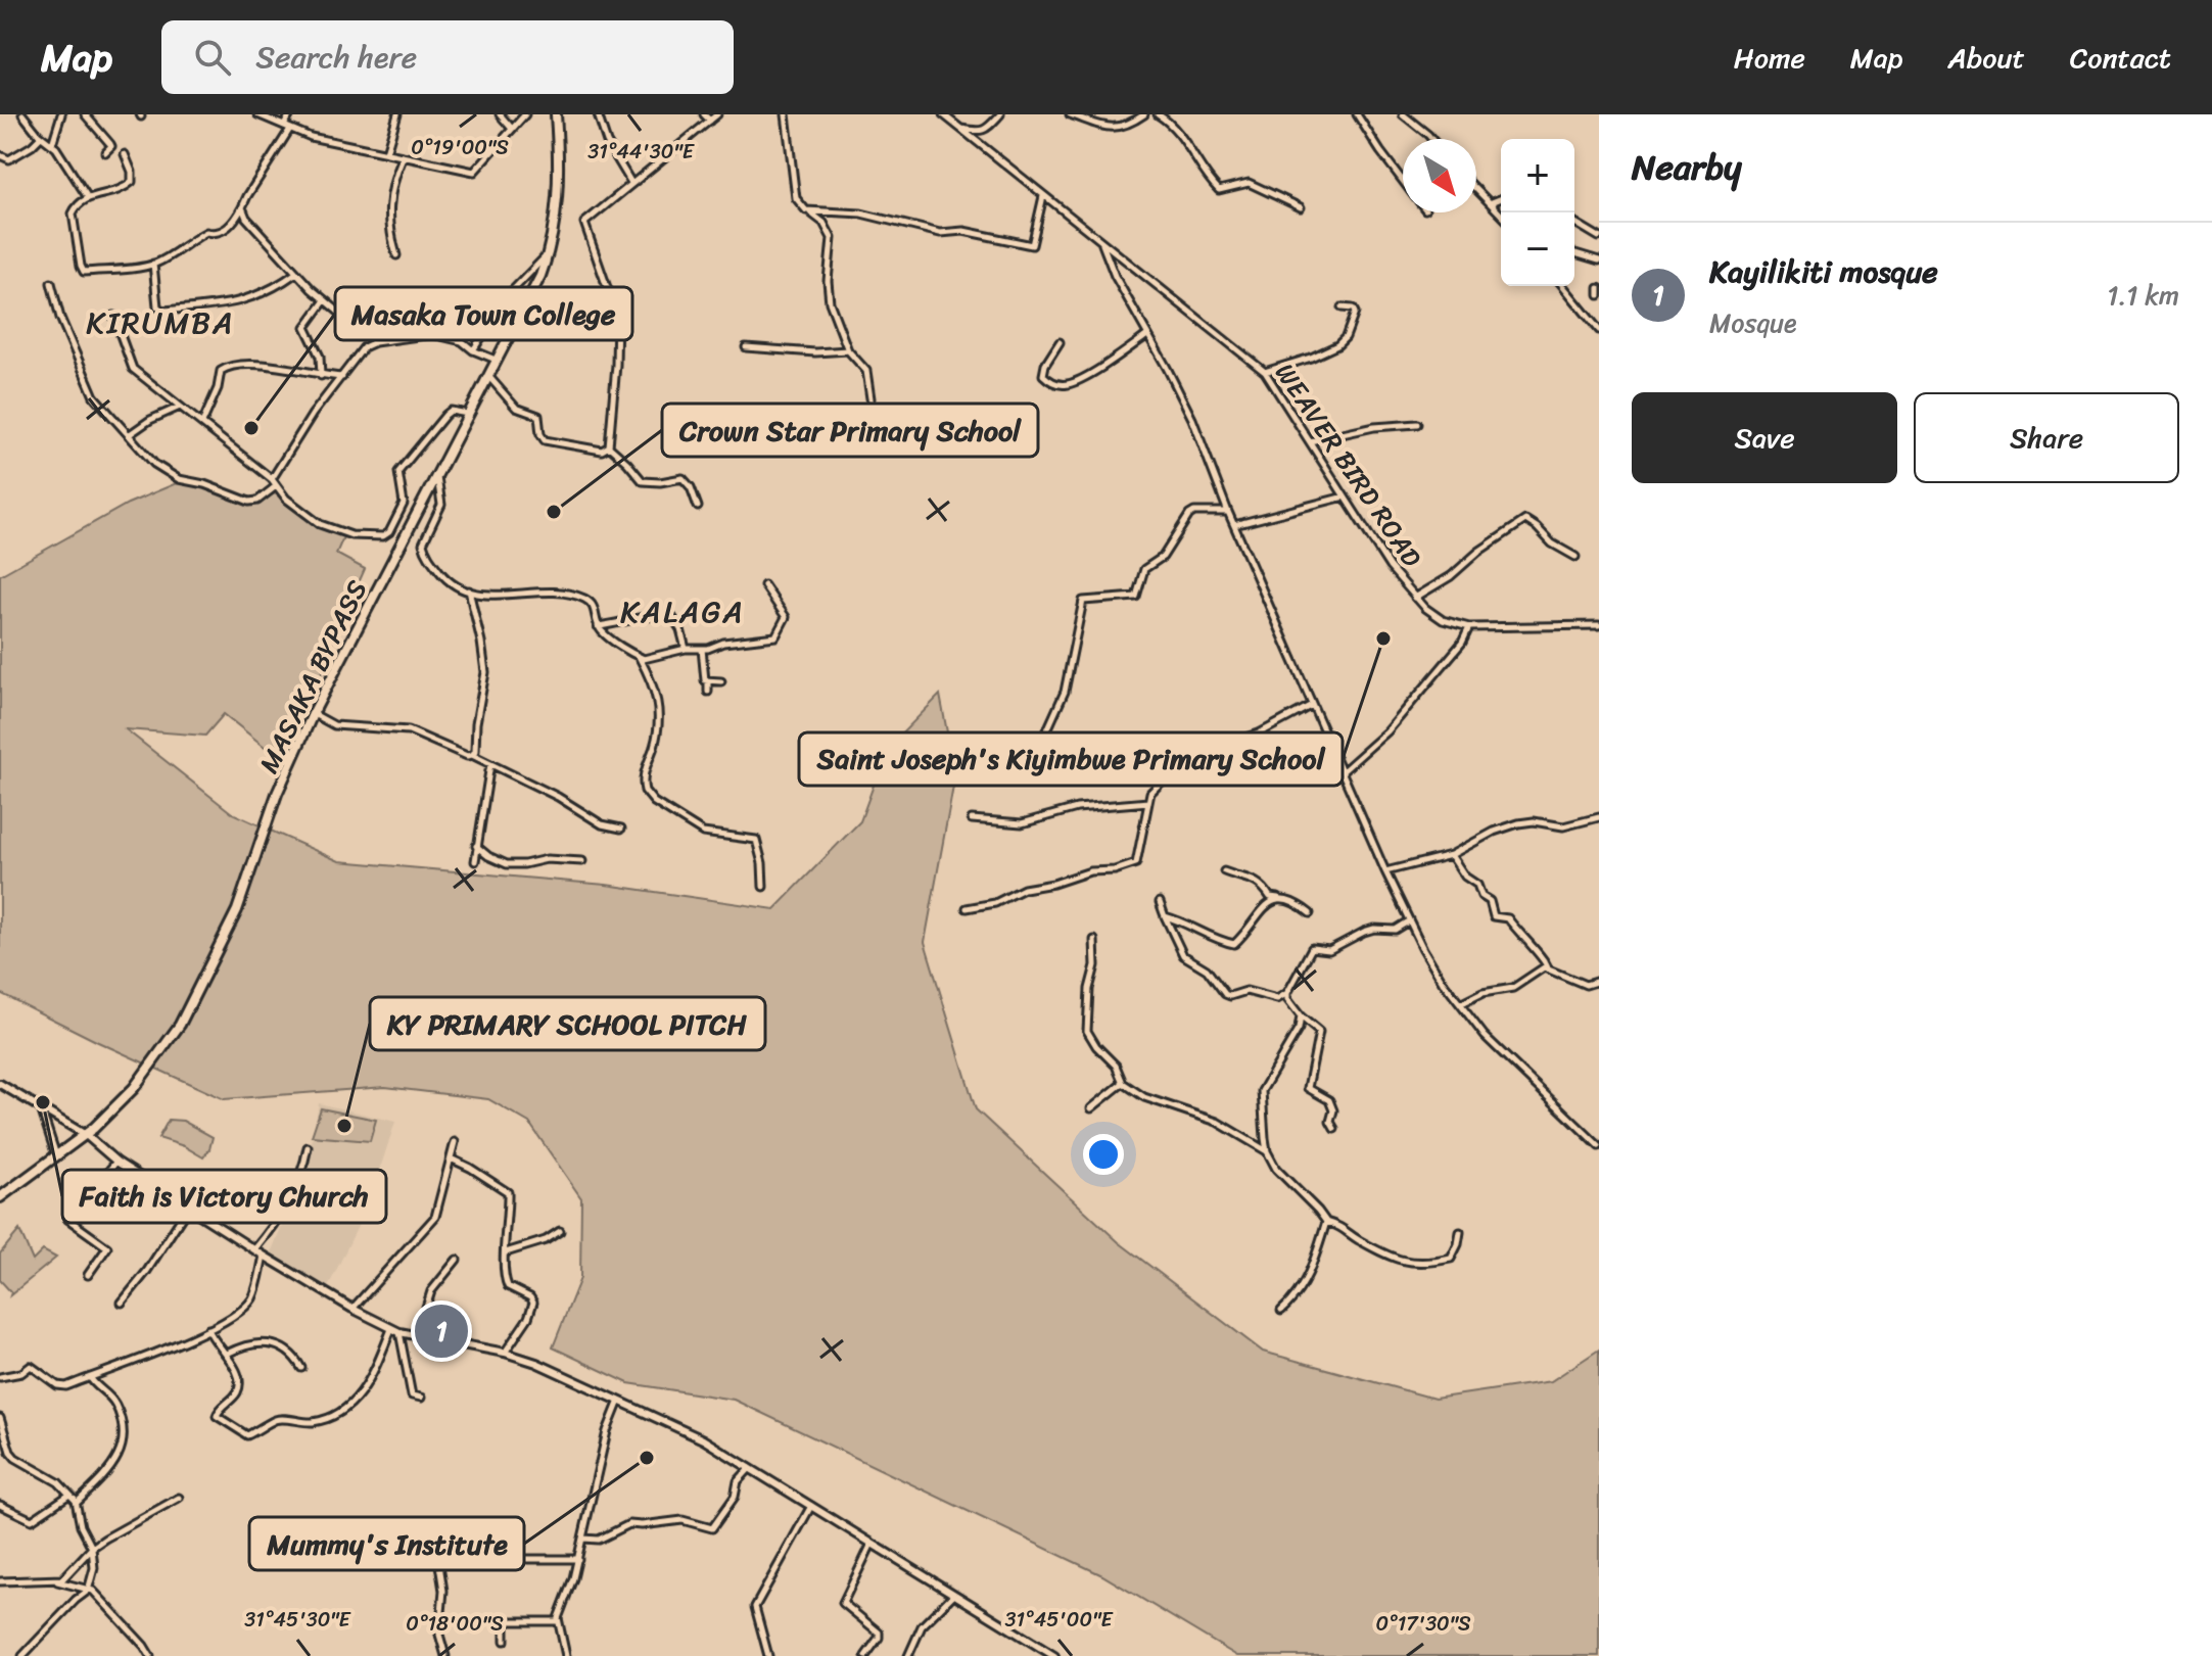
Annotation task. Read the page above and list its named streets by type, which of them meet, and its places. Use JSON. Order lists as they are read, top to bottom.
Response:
{
  "streets": {
    "highway": ["MASAKA BYPASS"],
    "street": ["WEAVER BIRD ROAD"]
  },
  "districts": ["KIRUMBA", "KALAGA"],
  "places": [
    "Masaka Town College",
    "Crown Star Primary School",
    "Saint Joseph's Kiyimbwe Primary School",
    "Faith is Victory Church",
    "KY PRIMARY SCHOOL PITCH",
    "Mummy's Institute"
  ],
  "north": "bottom right",
  "page": {
    "header": "Map",
    "search": "Search here",
    "nav": [
      "Home",
      "Map",
      "About",
      "Contact"
    ],
    "heading": "Nearby",
    "map_buttons": ["+", "−"],
    "list": [
      {
        "mark": "1",
        "name": "Kayilikiti mosque",
        "note": "Mosque",
        "value": "1.1 km"
      }
    ],
    "buttons": ["Save", "Share"],
    "pins": "1"
  },
  "coordinates": [
    "0°19'00\"S",
    "31°44'30\"E",
    "31°45'30\"E",
    "31°45'00\"E",
    "0°18'00\"S",
    "0°17'30\"S"
  ]
}
